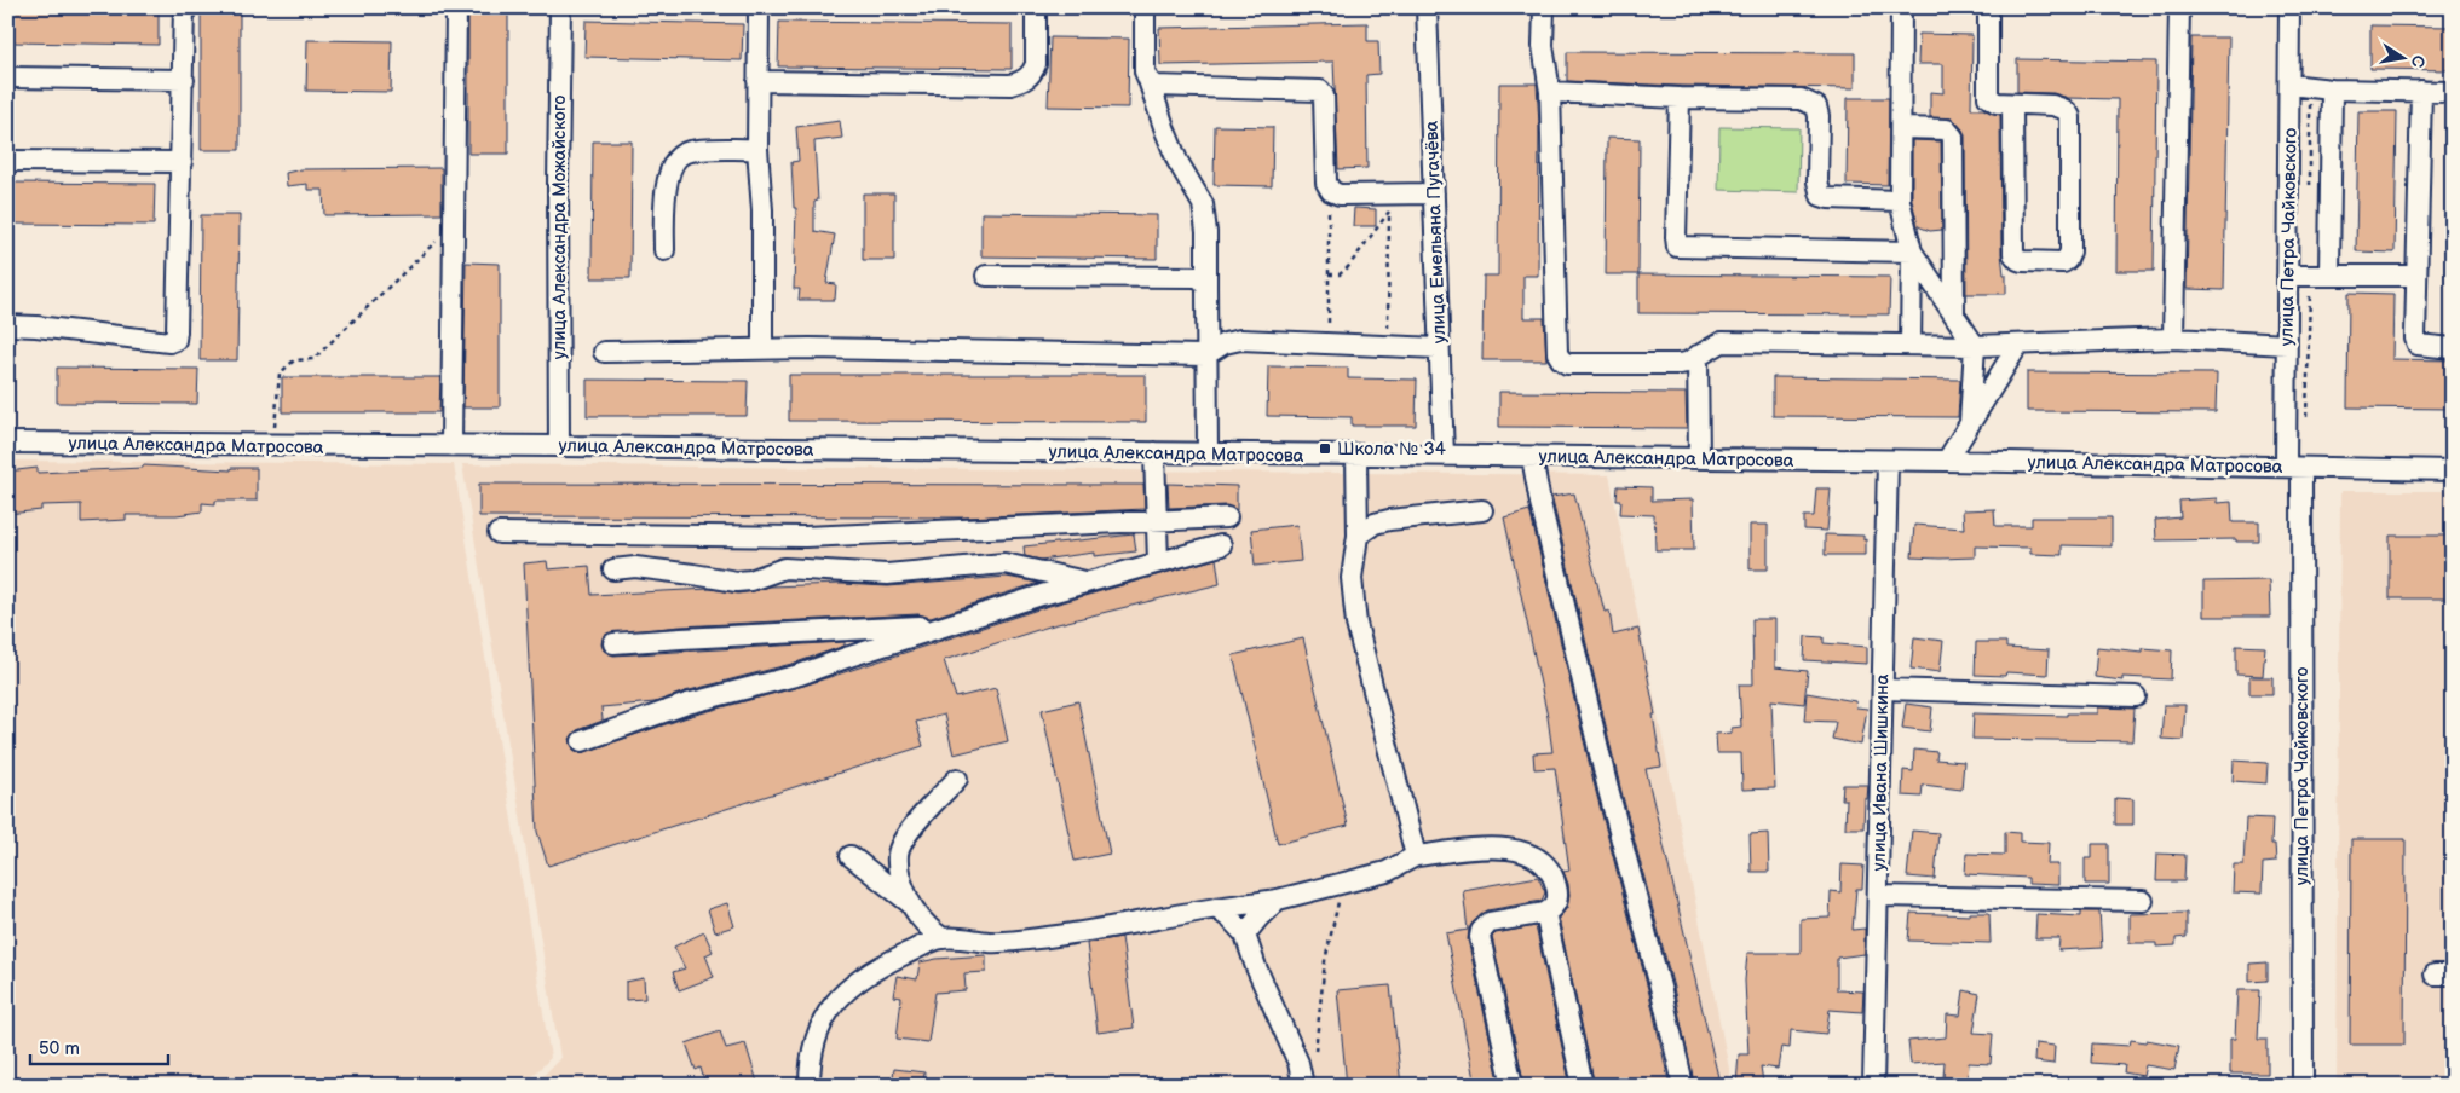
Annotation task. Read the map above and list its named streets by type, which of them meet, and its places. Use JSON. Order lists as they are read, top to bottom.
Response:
{
  "streets": {
    "street": [
      "улица Александра Можайского",
      "улица Емельяна Пугачёва",
      "улица Петра Чайковского",
      "улица Александра Матросова",
      "улица Ивана Шишкина"
    ]
  },
  "crossings": [
    ["улица Александра Можайского", "улица Александра Матросова"],
    ["улица Емельяна Пугачёва", "улица Александра Матросова"],
    ["улица Петра Чайковского", "улица Александра Матросова"],
    ["улица Александра Матросова", "улица Ивана Шишкина"]
  ],
  "places": {
    "transit": ["Школа № 34"]
  },
  "scale_bar": "50 m",
  "north": "right"
}
